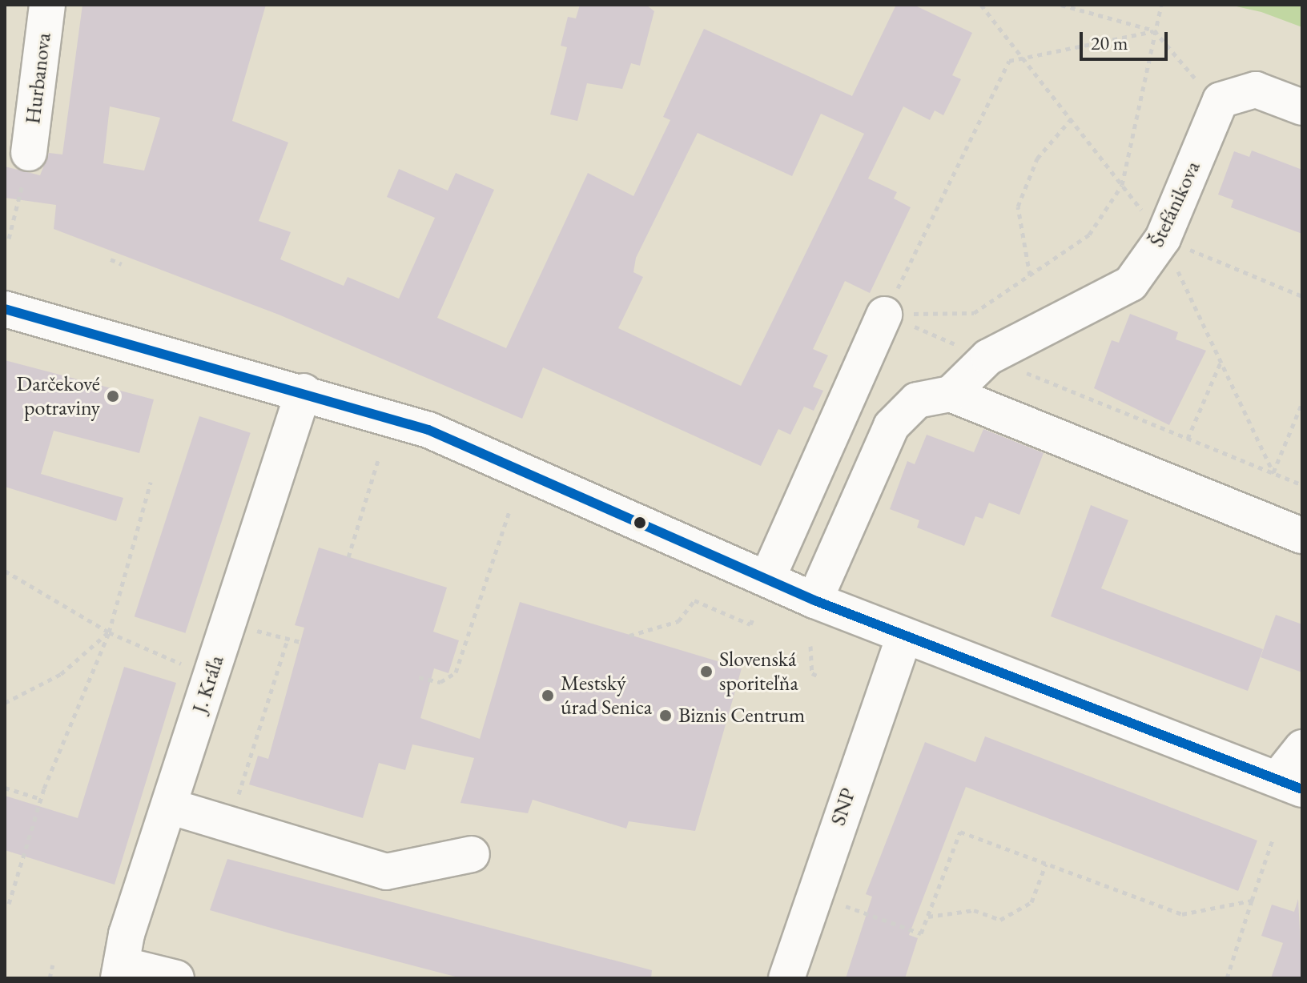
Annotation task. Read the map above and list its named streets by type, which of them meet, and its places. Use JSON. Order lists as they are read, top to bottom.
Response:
{
  "streets": {
    "street": [
      "Hurbanova",
      "Štefánikova",
      "J. Kráľa",
      "SNP"
    ]
  },
  "places": [
    "Darčekové potraviny",
    "Slovenská sporiteľňa",
    "Mestský úrad Senica",
    "Biznis Centrum"
  ],
  "scale_bar": "20 m"
}
